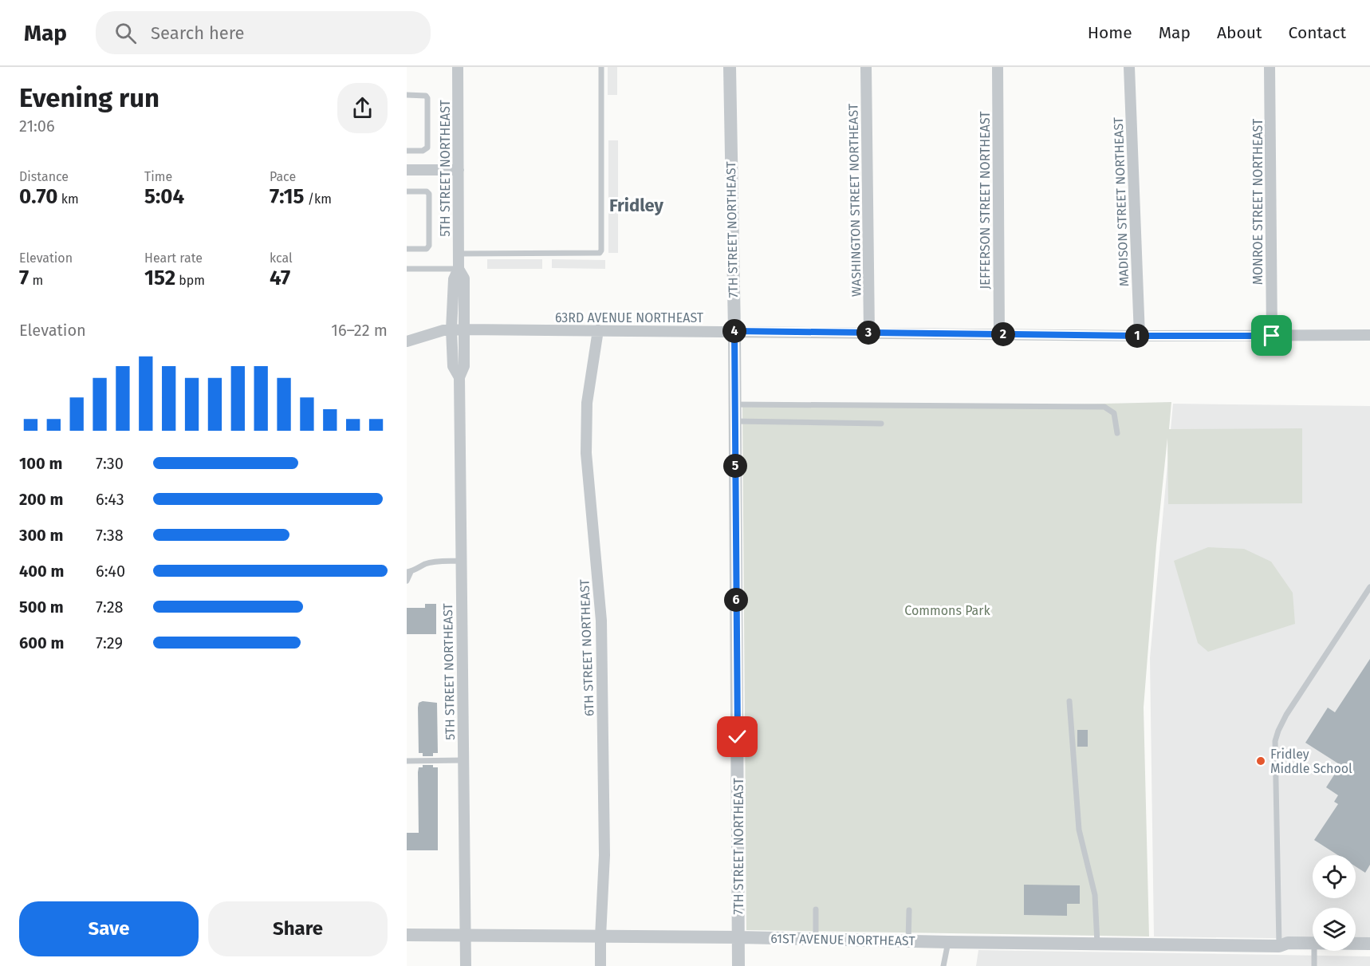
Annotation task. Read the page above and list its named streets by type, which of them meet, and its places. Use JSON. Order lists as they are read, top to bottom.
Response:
{
  "streets": {
    "street": [
      "5TH STREET NORTHEAST",
      "WASHINGTON STREET NORTHEAST",
      "JEFFERSON STREET NORTHEAST",
      "MADISON STREET NORTHEAST",
      "MONROE STREET NORTHEAST",
      "7TH STREET NORTHEAST",
      "63RD AVENUE NORTHEAST",
      "6TH STREET NORTHEAST",
      "61ST AVENUE NORTHEAST"
    ]
  },
  "crossings": [
    ["5TH STREET NORTHEAST", "63RD AVENUE NORTHEAST"],
    ["5TH STREET NORTHEAST", "61ST AVENUE NORTHEAST"],
    ["WASHINGTON STREET NORTHEAST", "63RD AVENUE NORTHEAST"],
    ["JEFFERSON STREET NORTHEAST", "63RD AVENUE NORTHEAST"],
    ["MADISON STREET NORTHEAST", "63RD AVENUE NORTHEAST"],
    ["MONROE STREET NORTHEAST", "63RD AVENUE NORTHEAST"],
    ["7TH STREET NORTHEAST", "63RD AVENUE NORTHEAST"],
    ["7TH STREET NORTHEAST", "61ST AVENUE NORTHEAST"],
    ["63RD AVENUE NORTHEAST", "6TH STREET NORTHEAST"],
    ["6TH STREET NORTHEAST", "61ST AVENUE NORTHEAST"]
  ],
  "districts": ["Fridley"],
  "parks": ["Commons Park"],
  "places": ["Fridley Middle School"],
  "page": {
    "header": "Map",
    "search": "Search here",
    "nav": [
      "Home",
      "Map",
      "About",
      "Contact"
    ],
    "heading": ["Evening run", "21:06"],
    "stats": [
      ["Distance", "0.70 km"],
      ["Time", "5:04"],
      ["Pace", "7:15 /km"],
      ["Elevation", "7 m"],
      ["Heart rate", "152 bpm"],
      ["kcal", "47"]
    ],
    "chart": ["Elevation", "16–22 m"],
    "pins": [
      "4",
      "3",
      "2",
      "1",
      "5",
      "6"
    ],
    "list": [
      {
        "name": "100 m",
        "note": "7:30"
      },
      {
        "name": "200 m",
        "note": "6:43"
      },
      {
        "name": "300 m",
        "note": "7:38"
      },
      {
        "name": "400 m",
        "note": "6:40"
      },
      {
        "name": "500 m",
        "note": "7:28"
      },
      {
        "name": "600 m",
        "note": "7:29"
      }
    ],
    "buttons": ["Save", "Share"]
  }
}
